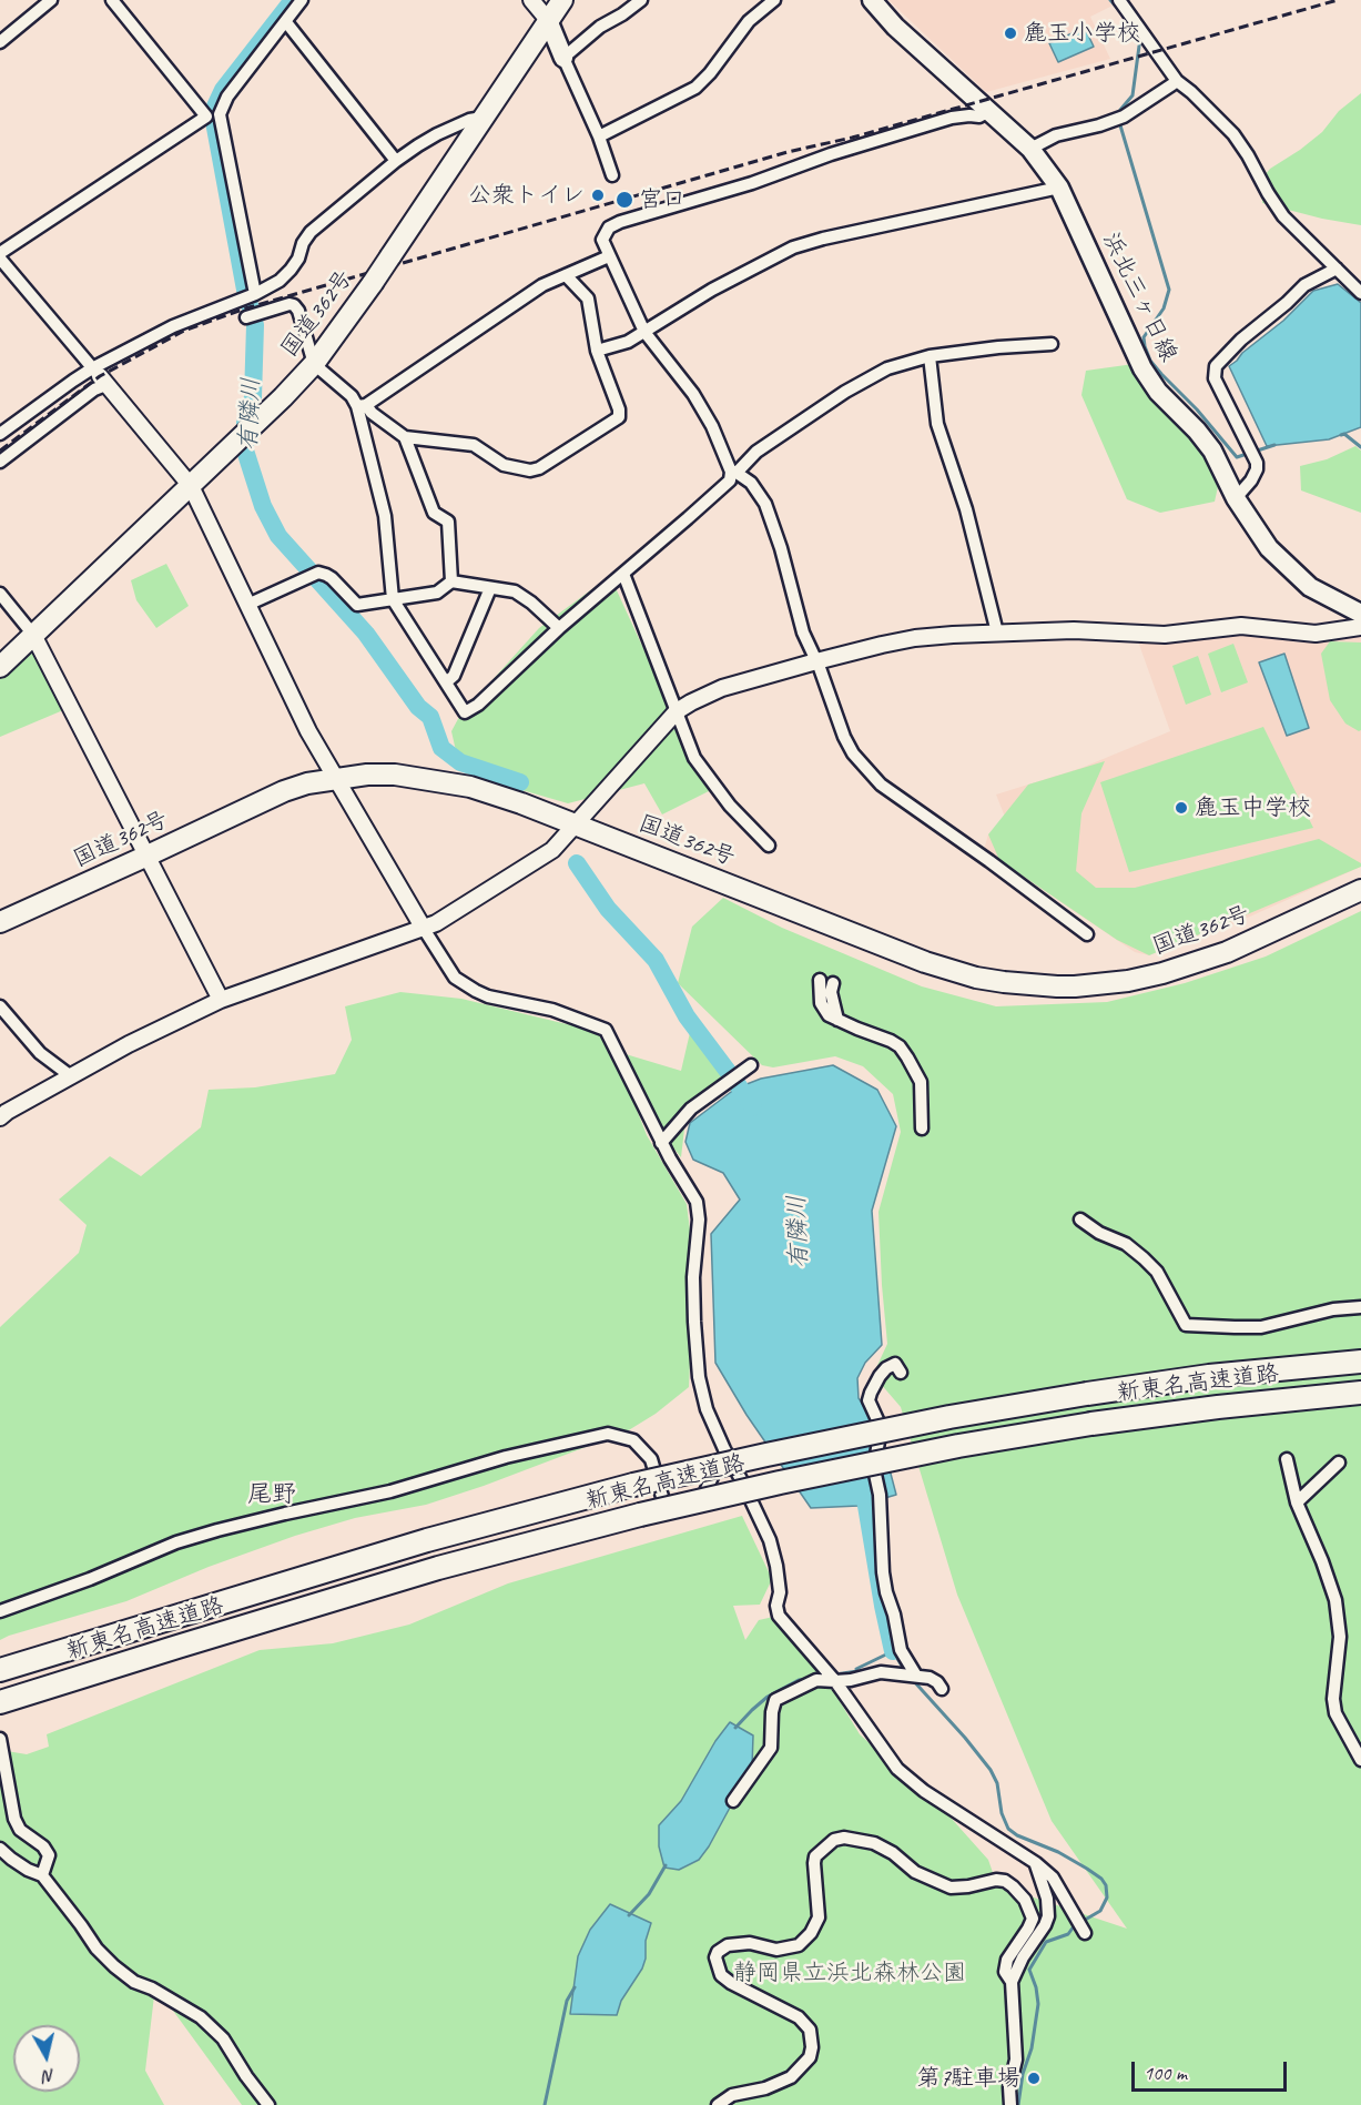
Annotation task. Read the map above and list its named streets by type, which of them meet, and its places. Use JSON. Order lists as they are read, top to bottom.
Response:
{
  "streets": {
    "highway": ["国道362号", "新東名高速道路"],
    "main road": ["浜北三ヶ日線"]
  },
  "districts": ["尾野"],
  "water": ["有隣川"],
  "parks": ["静岡県立浜北森林公園"],
  "places": [
    "麁玉小学校",
    "公衆トイレ",
    "宮口",
    "麁玉中学校",
    "第7駐車場"
  ],
  "scale_bar": "100 m",
  "north": "bottom"
}
